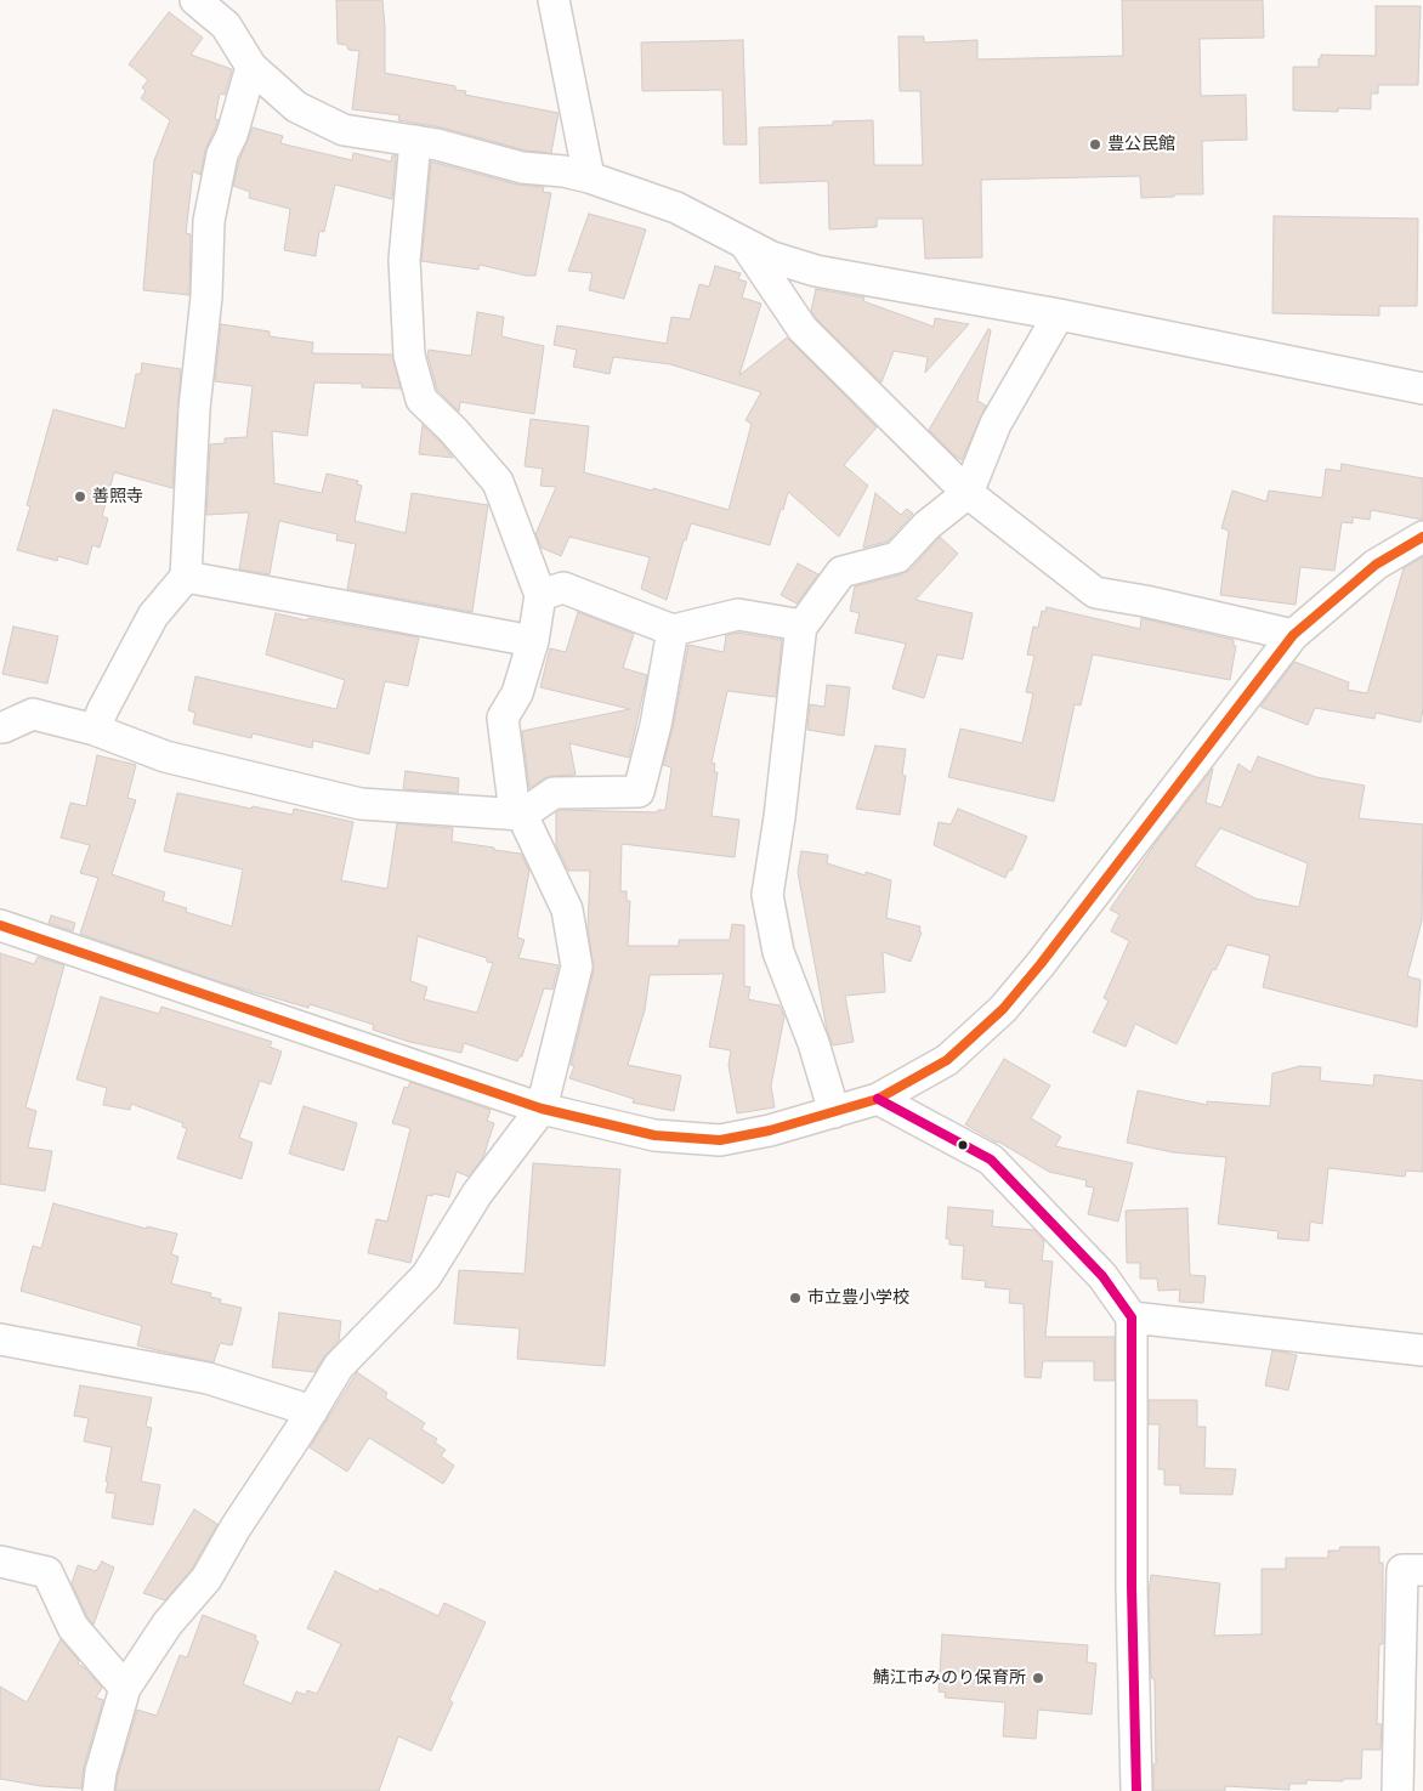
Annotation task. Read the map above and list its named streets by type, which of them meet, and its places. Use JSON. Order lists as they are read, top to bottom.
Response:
{
  "places": [
    "豊公民館",
    "善照寺",
    "市立豊小学校",
    "鯖江市みのり保育所"
  ]
}
